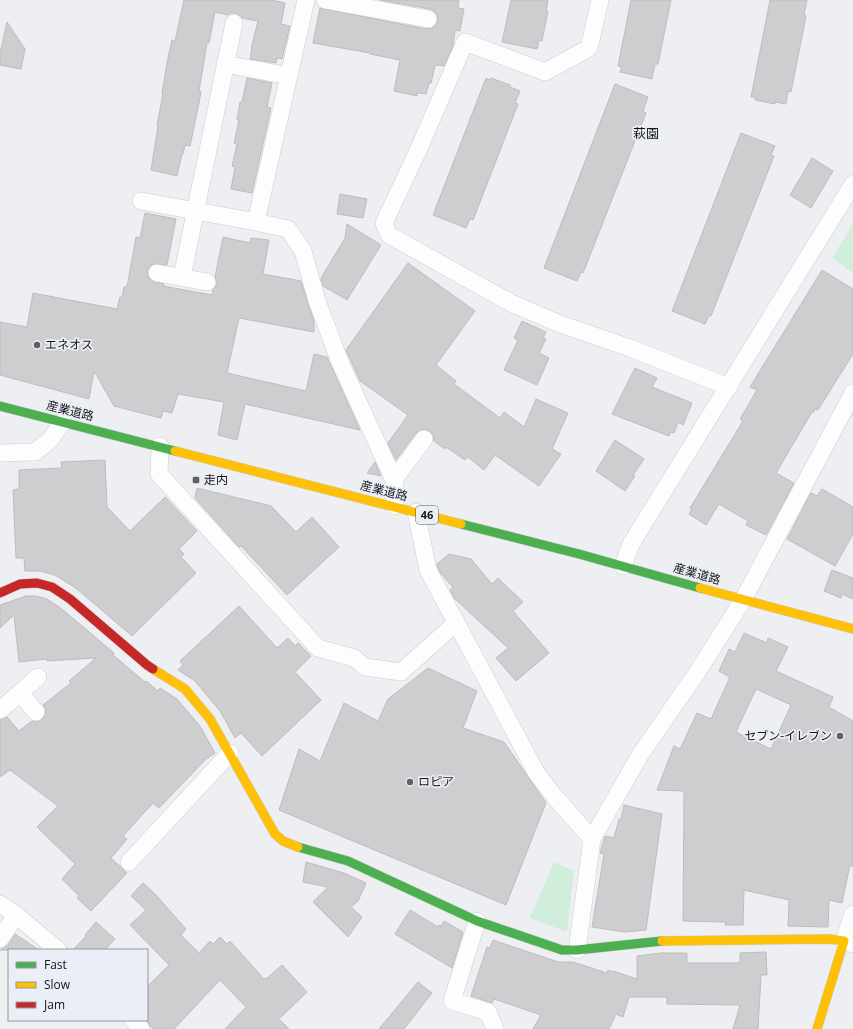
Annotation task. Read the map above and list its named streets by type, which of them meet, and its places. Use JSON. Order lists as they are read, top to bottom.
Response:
{
  "streets": {
    "street": ["産業道路", "46"]
  },
  "districts": ["萩園"],
  "places": {
    "other": ["エネオス", "セブン-イレブン", "ロピア"],
    "transit": ["走内"]
  },
  "legend": ["Fast", "Slow", "Jam"]
}
